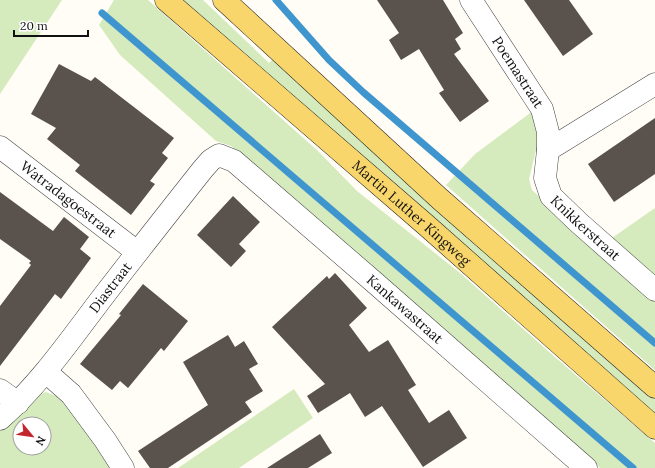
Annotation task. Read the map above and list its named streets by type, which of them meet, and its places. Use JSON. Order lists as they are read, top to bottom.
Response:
{
  "streets": {
    "main road": ["Martin Luther Kingweg"],
    "street": [
      "Poemastraat",
      "Watradagoestraat",
      "Knikkerstraat",
      "Diastraat",
      "Kankawastraat"
    ]
  },
  "crossings": [
    ["Poemastraat", "Knikkerstraat"],
    ["Watradagoestraat", "Diastraat"],
    ["Diastraat", "Kankawastraat"]
  ],
  "scale_bar": "20 m",
  "north": "bottom right"
}
